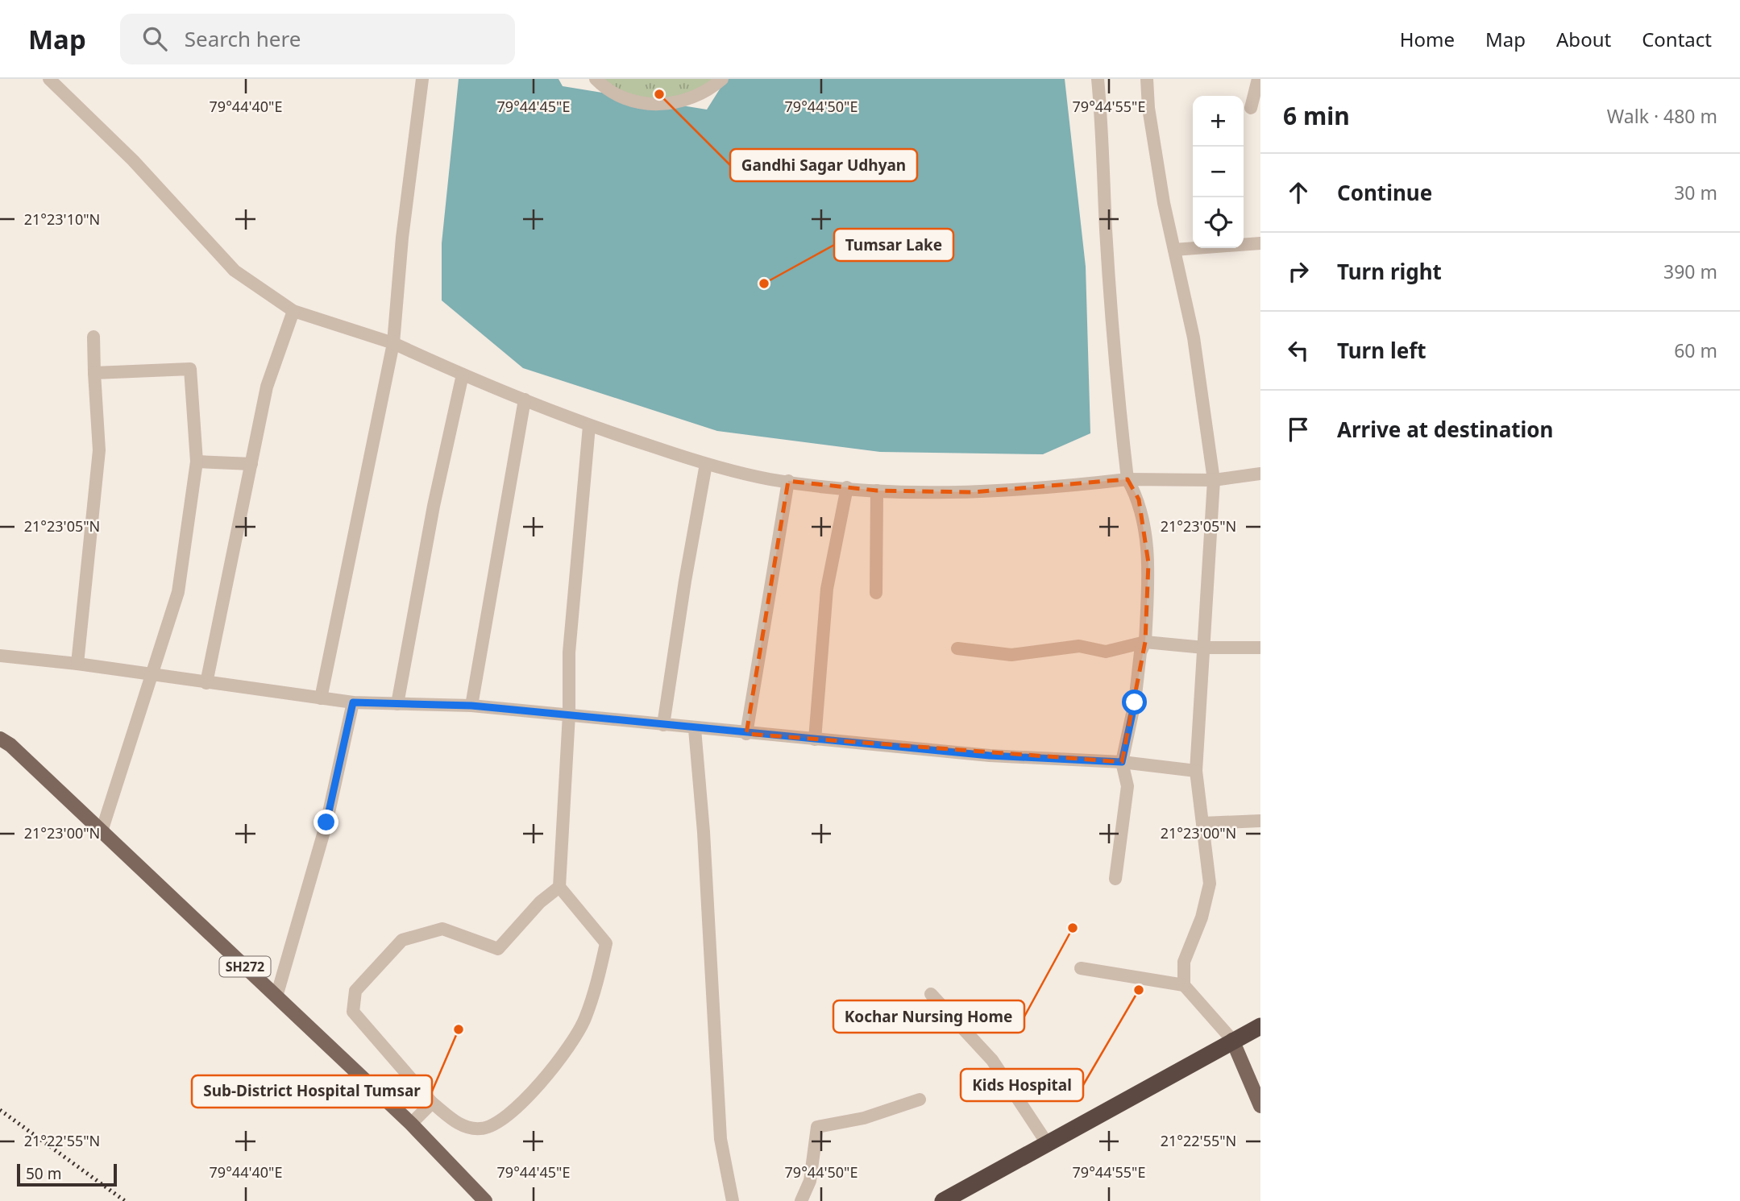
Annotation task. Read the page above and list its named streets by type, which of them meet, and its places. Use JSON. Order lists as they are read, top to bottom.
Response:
{
  "streets": {
    "main road": ["SH272"]
  },
  "places": [
    "Gandhi Sagar Udhyan",
    "Tumsar Lake",
    "Kochar Nursing Home",
    "Kids Hospital",
    "Sub-District Hospital Tumsar"
  ],
  "scale_bar": "50 m",
  "page": {
    "header": "Map",
    "search": "Search here",
    "nav": [
      "Home",
      "Map",
      "About",
      "Contact"
    ],
    "heading": ["6 min", "Walk · 480 m"],
    "map_buttons": ["+", "−"],
    "list": [
      ["Continue", "30 m"],
      ["Turn right", "390 m"],
      ["Turn left", "60 m"],
      "Arrive at destination"
    ],
    "scale": "50 m"
  },
  "coordinates": [
    "79°44'40\"E",
    "79°44'45\"E",
    "79°44'50\"E",
    "79°44'55\"E",
    "21°23'10\"N",
    "21°23'05\"N",
    "21°23'00\"N",
    "21°22'55\"N"
  ]
}
